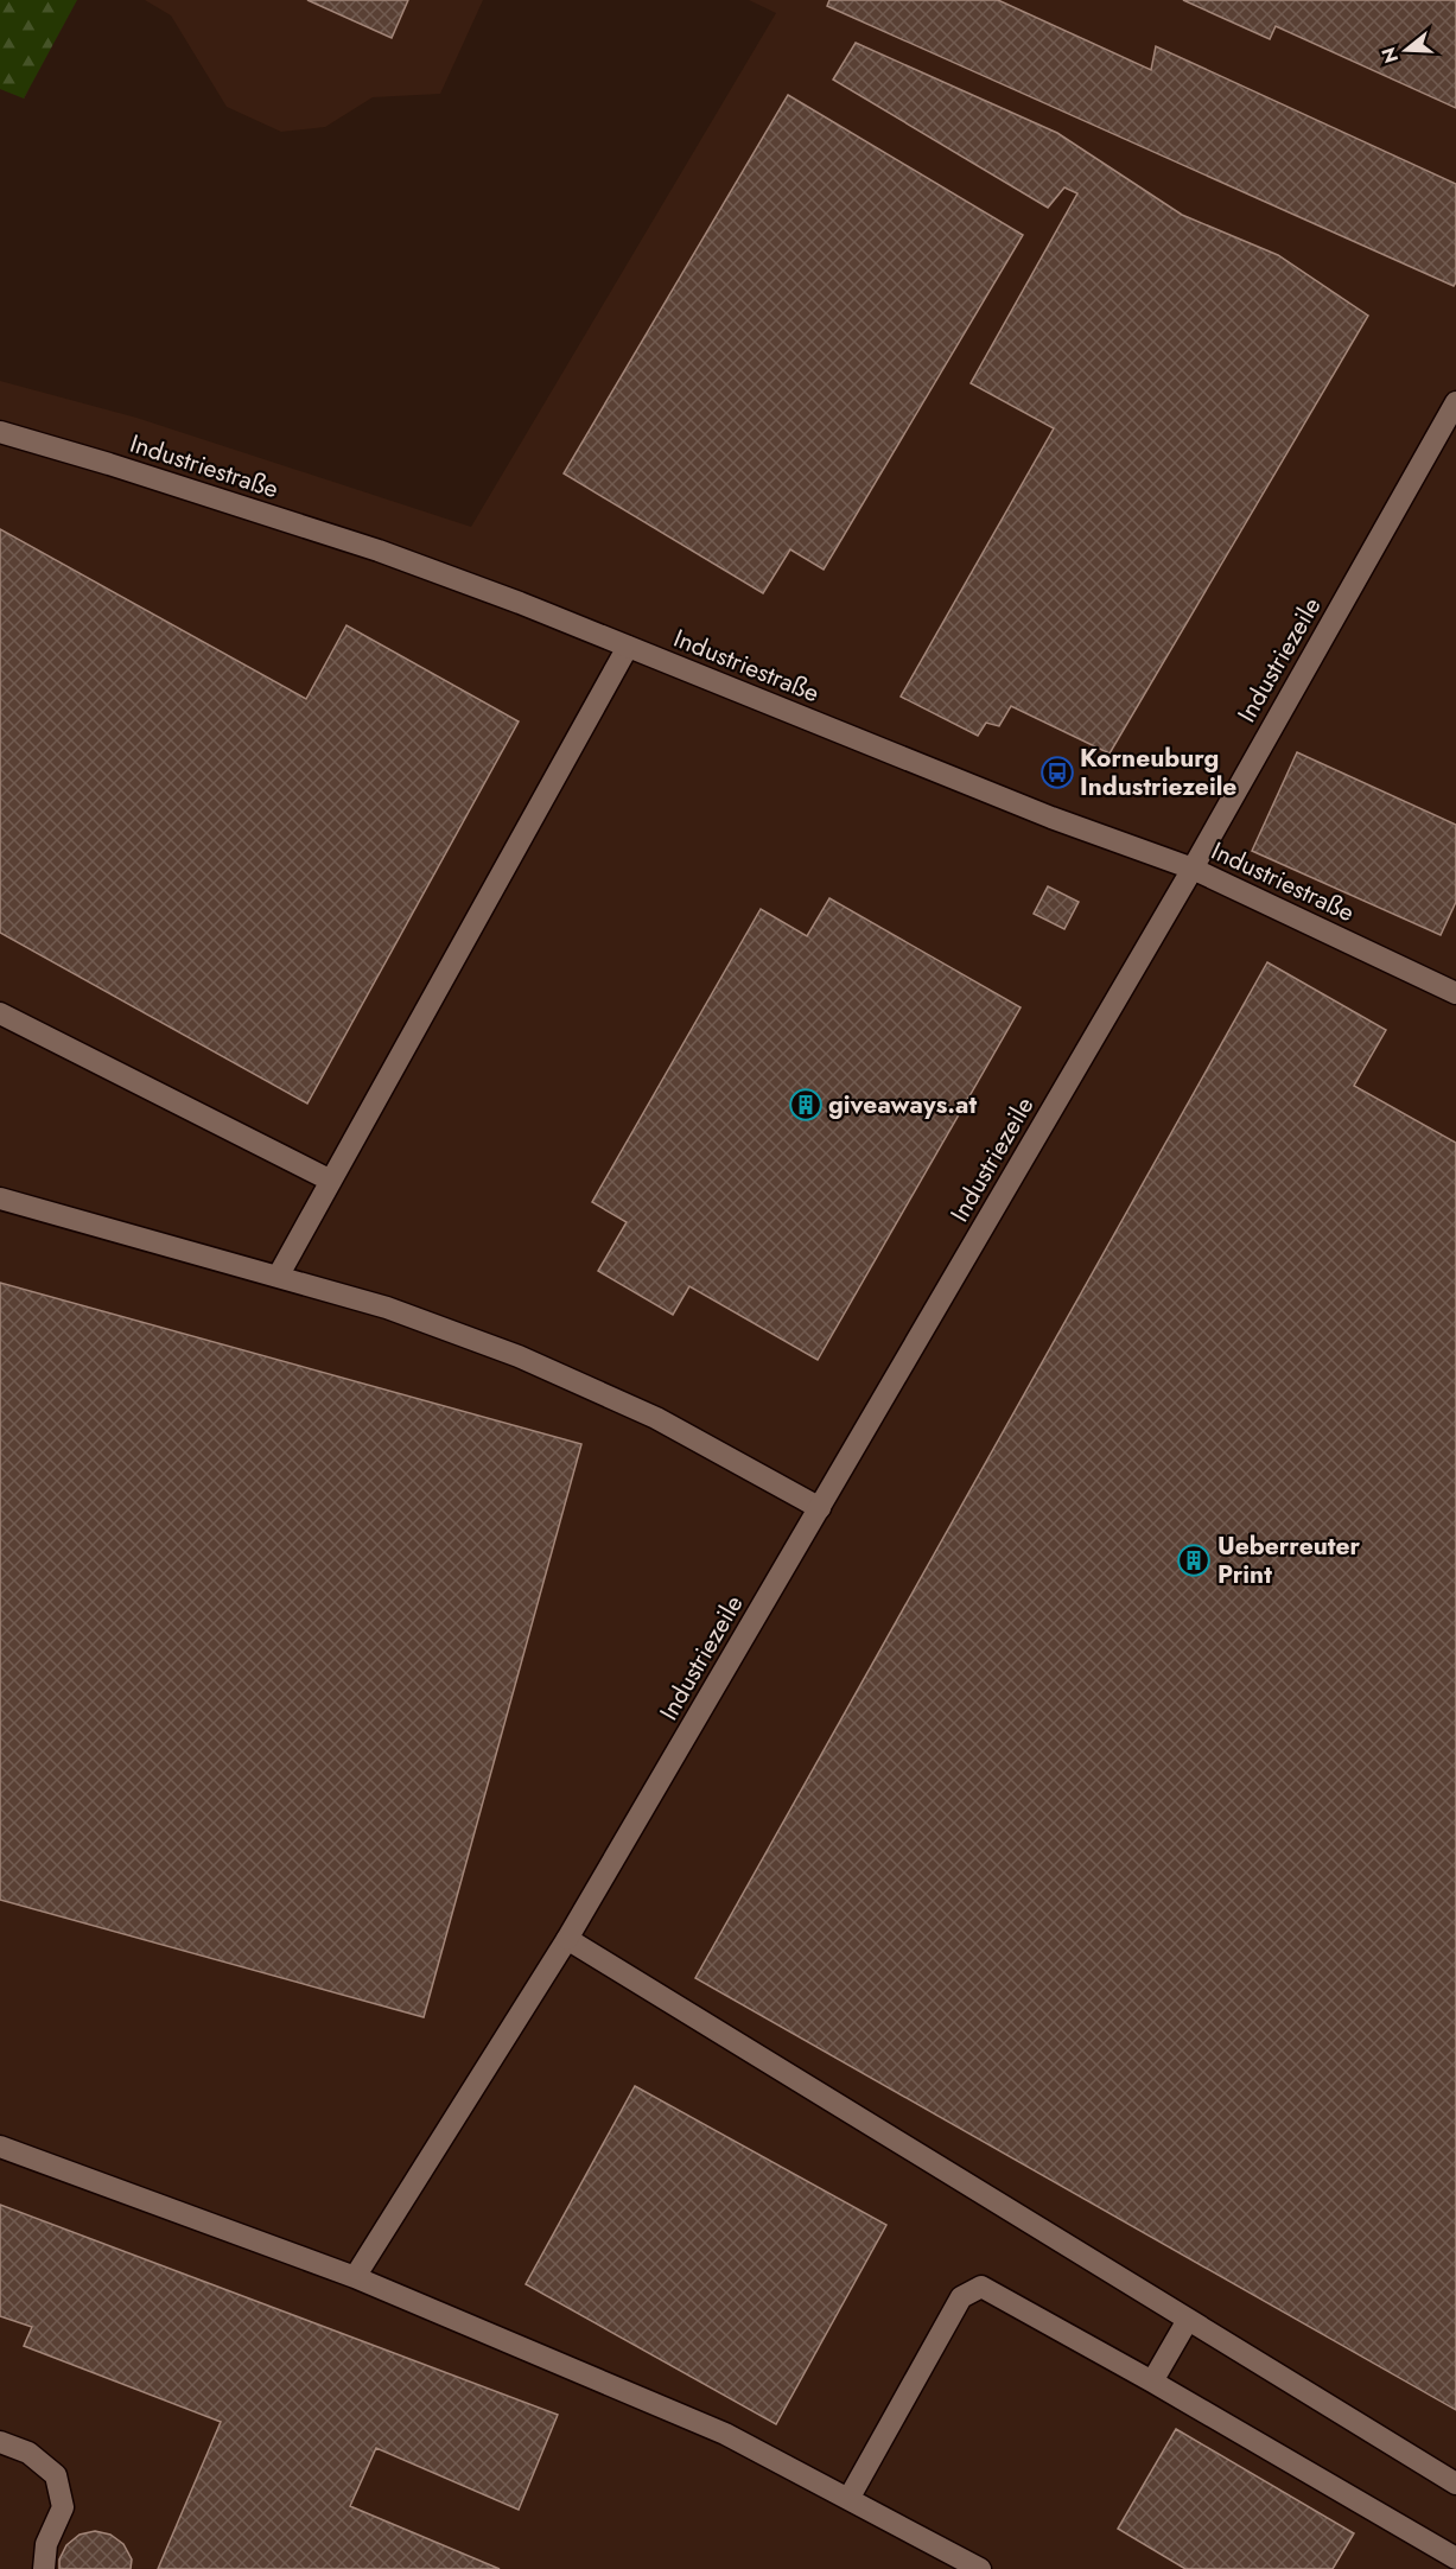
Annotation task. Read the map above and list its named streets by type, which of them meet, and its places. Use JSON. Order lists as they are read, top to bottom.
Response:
{
  "streets": {
    "street": ["Industriestraße", "Industriezeile"]
  },
  "crossings": [
    ["Industriestraße", "Industriezeile"]
  ],
  "places": {
    "bus stop": ["Korneuburg Industriezeile"],
    "building": ["giveaways.at", "Ueberreuter Print"]
  },
  "north": "left"
}
